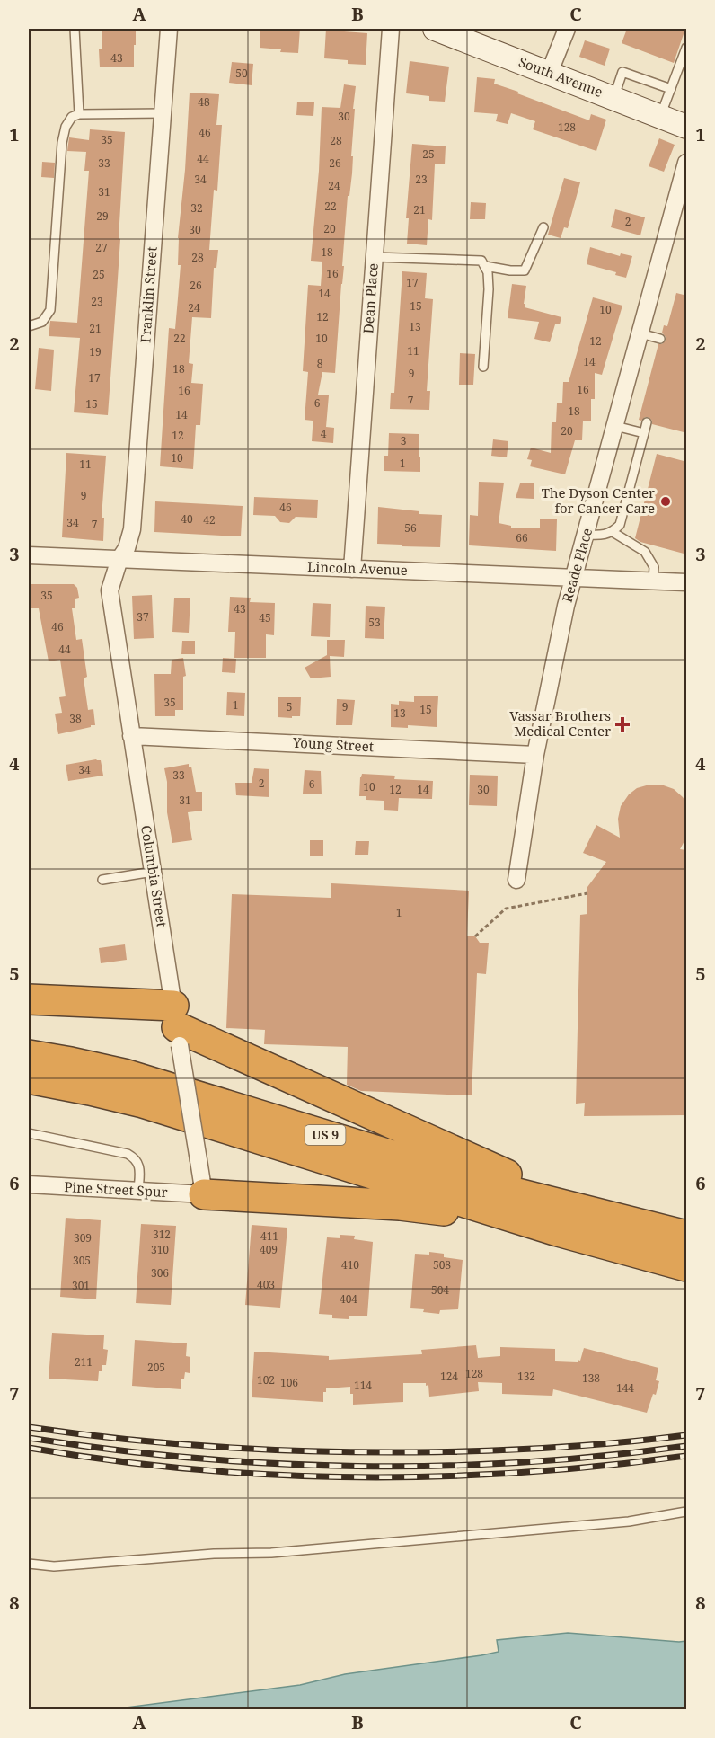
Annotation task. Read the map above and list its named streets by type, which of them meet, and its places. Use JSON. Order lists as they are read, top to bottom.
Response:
{
  "streets": {
    "highway": ["US 9"],
    "street": [
      "South Avenue",
      "Franklin Street",
      "Dean Place",
      "Reade Place",
      "Lincoln Avenue",
      "Young Street",
      "Columbia Street",
      "Pine Street Spur"
    ]
  },
  "crossings": [
    ["Franklin Street", "Lincoln Avenue"],
    ["Franklin Street", "Columbia Street"],
    ["Dean Place", "Lincoln Avenue"],
    ["Reade Place", "Lincoln Avenue"],
    ["Reade Place", "Young Street"],
    ["Lincoln Avenue", "Columbia Street"],
    ["Young Street", "Columbia Street"],
    ["Columbia Street", "Pine Street Spur"]
  ],
  "places": {
    "other": ["The Dyson Center for Cancer Care"],
    "health": ["Vassar Brothers Medical Center"]
  },
  "house_numbers": [
    "43",
    "50",
    "48",
    "30",
    "128",
    "46",
    "35",
    "28",
    "25",
    "44",
    "33",
    "26",
    "34",
    "23",
    "24",
    "31",
    "22",
    "32",
    "21",
    "29",
    "2",
    "20",
    "30",
    "27",
    "18",
    "28",
    "16",
    "25",
    "17",
    "26",
    "14",
    "23",
    "15",
    "24",
    "10",
    "12",
    "13",
    "21",
    "22",
    "10",
    "12",
    "11",
    "19",
    "14",
    "8",
    "18",
    "9",
    "17",
    "16",
    "16",
    "7",
    "6",
    "15",
    "18",
    "14",
    "20",
    "4",
    "12",
    "3",
    "10",
    "1",
    "11",
    "9",
    "46",
    "40",
    "42",
    "34",
    "7",
    "56",
    "66",
    "35",
    "43",
    "37",
    "45",
    "53",
    "46",
    "44",
    "35",
    "1",
    "5",
    "9",
    "15",
    "13",
    "38",
    "34",
    "33",
    "2",
    "6",
    "10",
    "12",
    "14",
    "30",
    "31",
    "1",
    "312",
    "411",
    "309",
    "310",
    "409",
    "305",
    "410",
    "508",
    "306",
    "403",
    "301",
    "504",
    "404",
    "211",
    "205",
    "128",
    "124",
    "132",
    "138",
    "102",
    "106",
    "114",
    "144"
  ],
  "grid": {
    "columns": ["A", "B", "C"],
    "rows": [
      "1",
      "2",
      "3",
      "4",
      "5",
      "6",
      "7",
      "8"
    ]
  }
}
